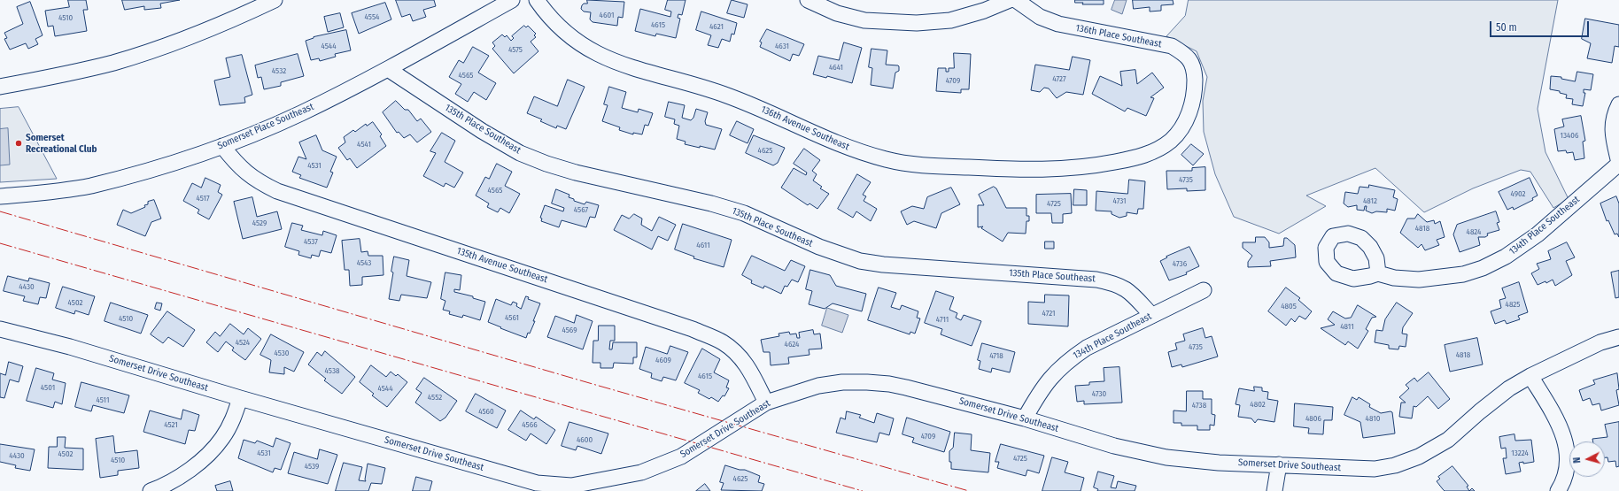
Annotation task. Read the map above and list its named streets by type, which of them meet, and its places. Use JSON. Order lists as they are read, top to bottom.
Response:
{
  "streets": {
    "street": [
      "136th Place Southeast",
      "Somerset Place Southeast",
      "136th Avenue Southeast",
      "135th Place Southeast",
      "134th Place Southeast",
      "135th Avenue Southeast",
      "Somerset Drive Southeast"
    ]
  },
  "crossings": [
    ["136th Place Southeast", "136th Avenue Southeast"],
    ["Somerset Place Southeast", "135th Place Southeast"],
    ["Somerset Place Southeast", "135th Avenue Southeast"],
    ["135th Place Southeast", "134th Place Southeast"],
    ["134th Place Southeast", "Somerset Drive Southeast"],
    ["135th Avenue Southeast", "Somerset Drive Southeast"]
  ],
  "places": ["Somerset Recreational Club"],
  "house_numbers": [
    "4601",
    "4554",
    "4510",
    "4615",
    "4621",
    "4544",
    "4631",
    "4575",
    "4641",
    "4532",
    "4565",
    "4727",
    "4709",
    "13406",
    "4541",
    "4625",
    "4531",
    "4735",
    "4565",
    "4902",
    "4517",
    "4731",
    "4812",
    "4725",
    "4567",
    "4529",
    "4818",
    "4824",
    "4537",
    "4611",
    "4543",
    "4736",
    "4430",
    "4502",
    "4825",
    "4805",
    "4721",
    "4561",
    "4510",
    "4711",
    "4811",
    "4569",
    "4524",
    "4624",
    "4735",
    "4530",
    "4818",
    "4718",
    "4609",
    "4538",
    "4615",
    "4501",
    "4544",
    "4730",
    "4552",
    "4511",
    "4802",
    "4738",
    "4560",
    "4806",
    "4810",
    "4521",
    "4566",
    "4709",
    "4600",
    "4531",
    "13224",
    "4502",
    "4430",
    "4725",
    "4510",
    "4539",
    "4625"
  ],
  "scale_bar": "50 m",
  "north": "left"
}
